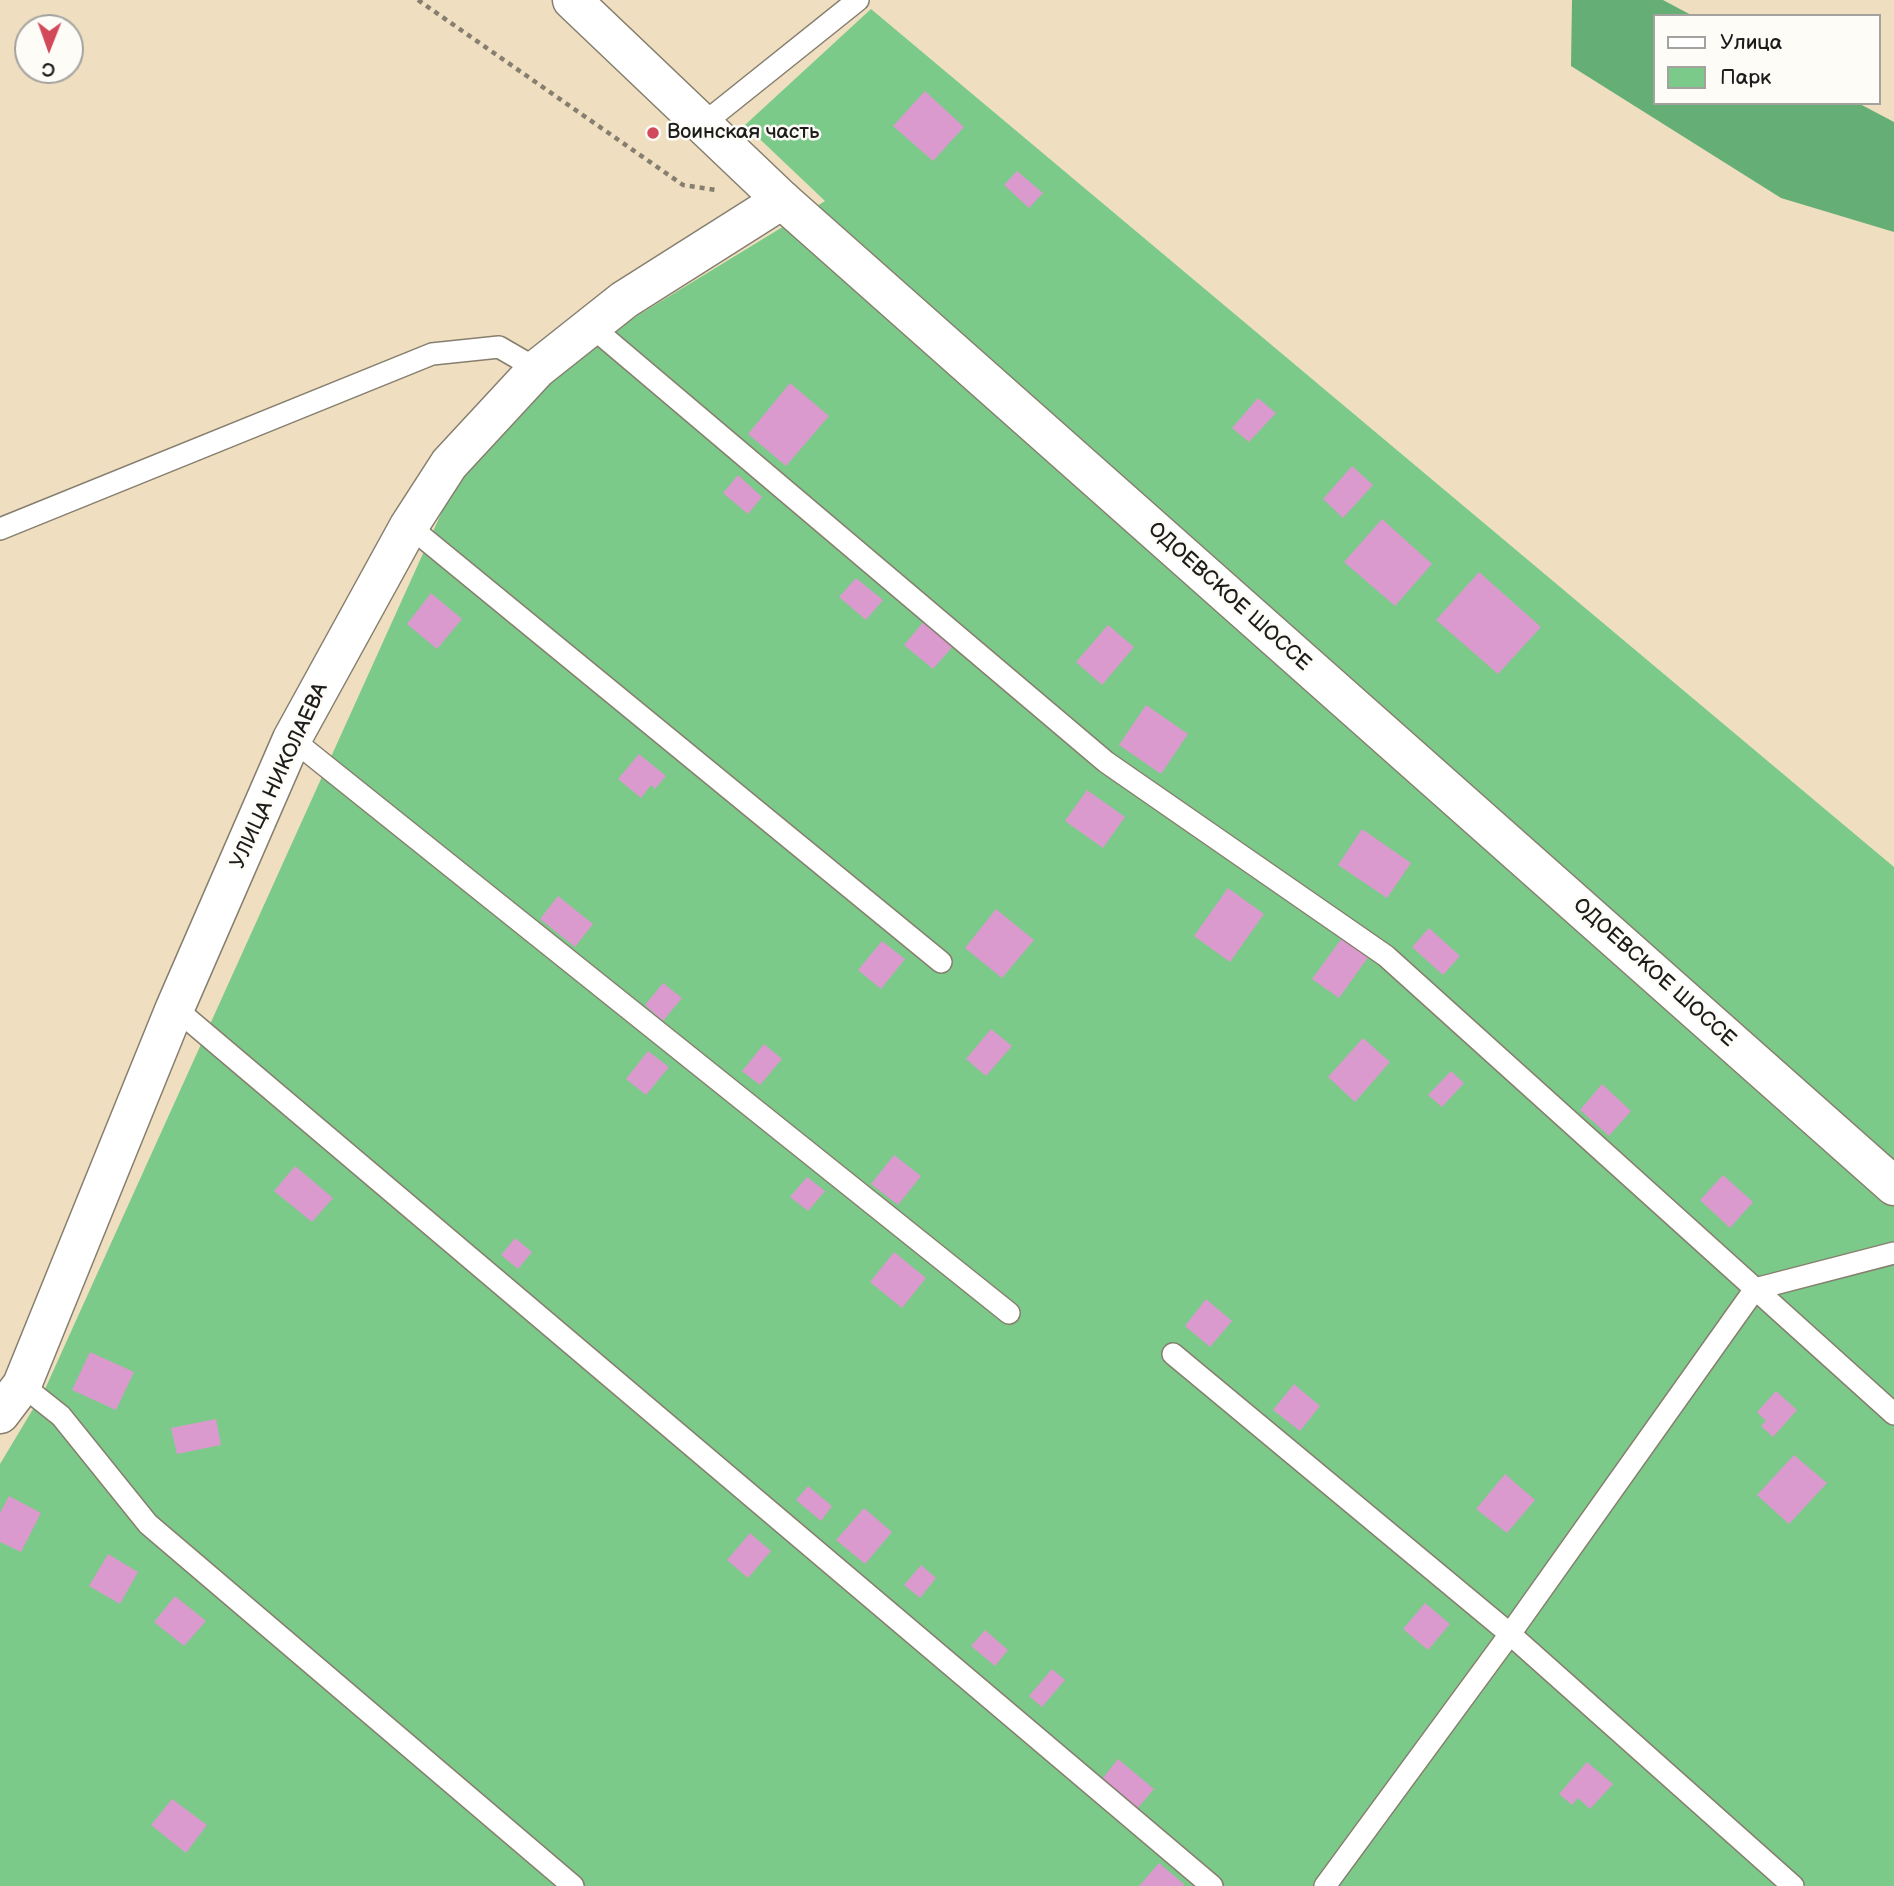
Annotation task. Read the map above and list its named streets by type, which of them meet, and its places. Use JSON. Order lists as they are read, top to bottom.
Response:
{
  "streets": {
    "main road": ["ОДОЕВСКОЕ ШОССЕ", "УЛИЦА НИКОЛАЕВА"]
  },
  "crossings": [
    ["ОДОЕВСКОЕ ШОССЕ", "УЛИЦА НИКОЛАЕВА"]
  ],
  "places": ["Воинская часть"],
  "legend": ["Улица", "Парк"],
  "north": "bottom"
}
